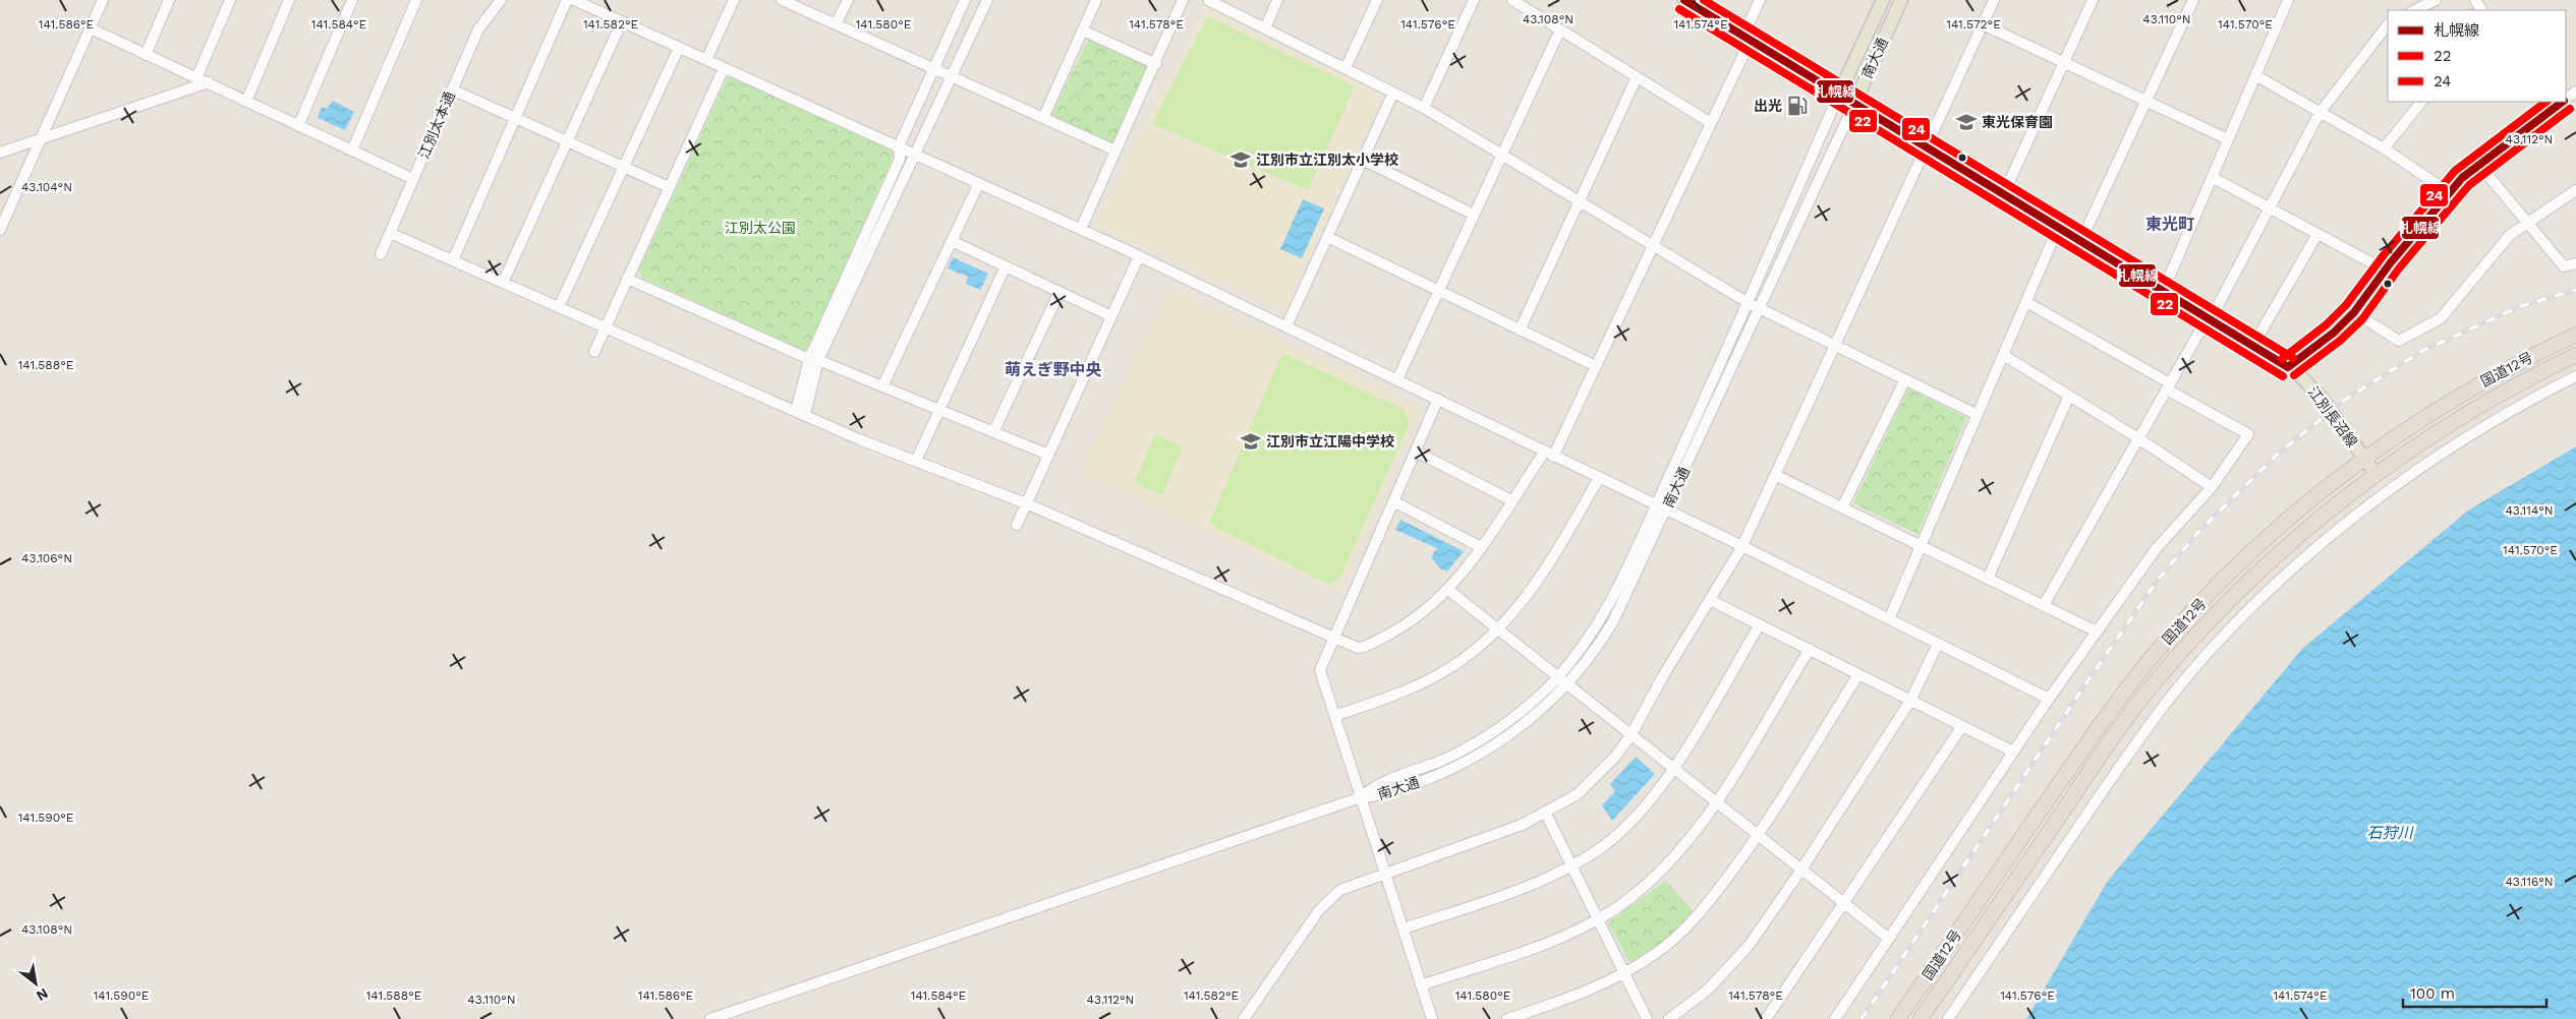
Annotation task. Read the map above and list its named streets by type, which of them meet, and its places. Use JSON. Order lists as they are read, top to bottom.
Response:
{
  "streets": {
    "highway": ["国道12号"],
    "main road": ["南大通", "江別長沼線"],
    "street": ["江別太本通"]
  },
  "crossings": [
    ["南大通", "江別長沼線"],
    ["国道12号", "江別長沼線"]
  ],
  "districts": ["東光町", "萌えぎ野中央"],
  "water": ["石狩川"],
  "parks": ["江別太公園"],
  "places": {
    "fuel station": ["出光"],
    "school or university": ["東光保育園", "江別市立江別太小学校", "江別市立江陽中学校"]
  },
  "lines": ["transit line 札幌線", "transit line 24", "transit line 22"],
  "legend": ["札幌線", "22", "24"],
  "scale_bar": "100 m",
  "north": "bottom right",
  "coordinates": [
    "43.108°N",
    "43.110°N",
    "141.586°E",
    "141.584°E",
    "141.582°E",
    "141.580°E",
    "141.574°E",
    "141.572°E",
    "141.570°E",
    "141.578°E",
    "141.576°E",
    "43.112°N",
    "43.104°N",
    "141.588°E",
    "43.114°N",
    "43.106°N",
    "141.590°E",
    "43.116°N"
  ]
}
